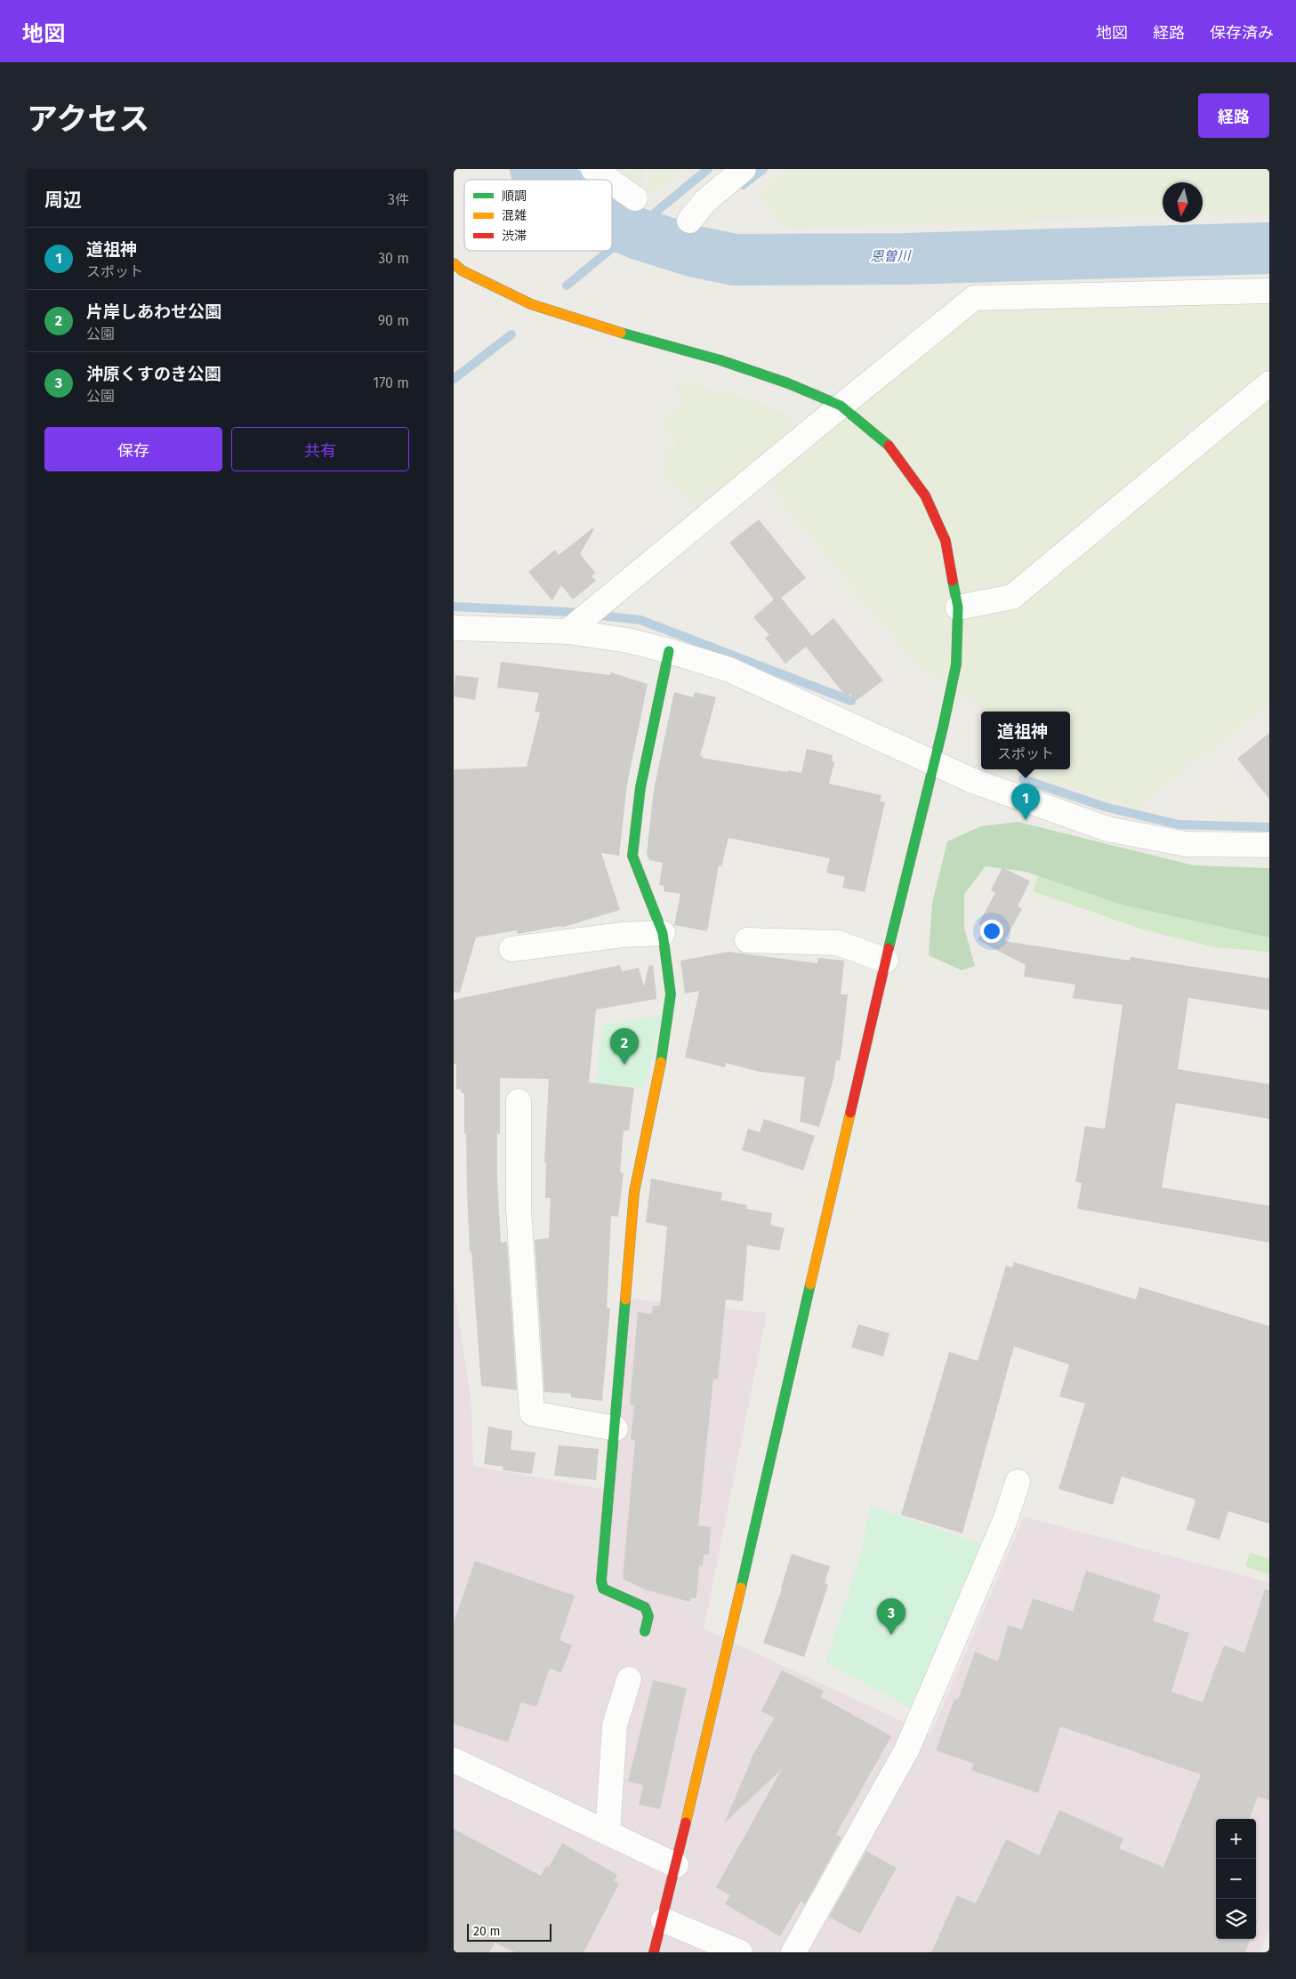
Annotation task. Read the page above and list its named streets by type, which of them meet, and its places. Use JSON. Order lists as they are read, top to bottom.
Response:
{
  "water": ["恩曽川"],
  "legend": ["順調", "混雑", "渋滞"],
  "scale_bar": "20 m",
  "north": "bottom",
  "page": {
    "header": "地図",
    "nav": ["地図", "経路", "保存済み"],
    "title": "アクセス",
    "buttons": [
      "経路",
      ["保存", "共有"]
    ],
    "heading": ["周辺", "3件"],
    "list": [
      {
        "mark": "1",
        "name": "道祖神",
        "note": "スポット",
        "value": "30 m"
      },
      {
        "mark": "2",
        "name": "片岸しあわせ公園",
        "note": "公園",
        "value": "90 m"
      },
      {
        "mark": "3",
        "name": "沖原くすのき公園",
        "note": "公園",
        "value": "170 m"
      }
    ],
    "popup": ["道祖神", "スポット"],
    "pins": ["1", "2", "3"],
    "map_buttons": ["+", "−"],
    "scale": "20 m"
  }
}
